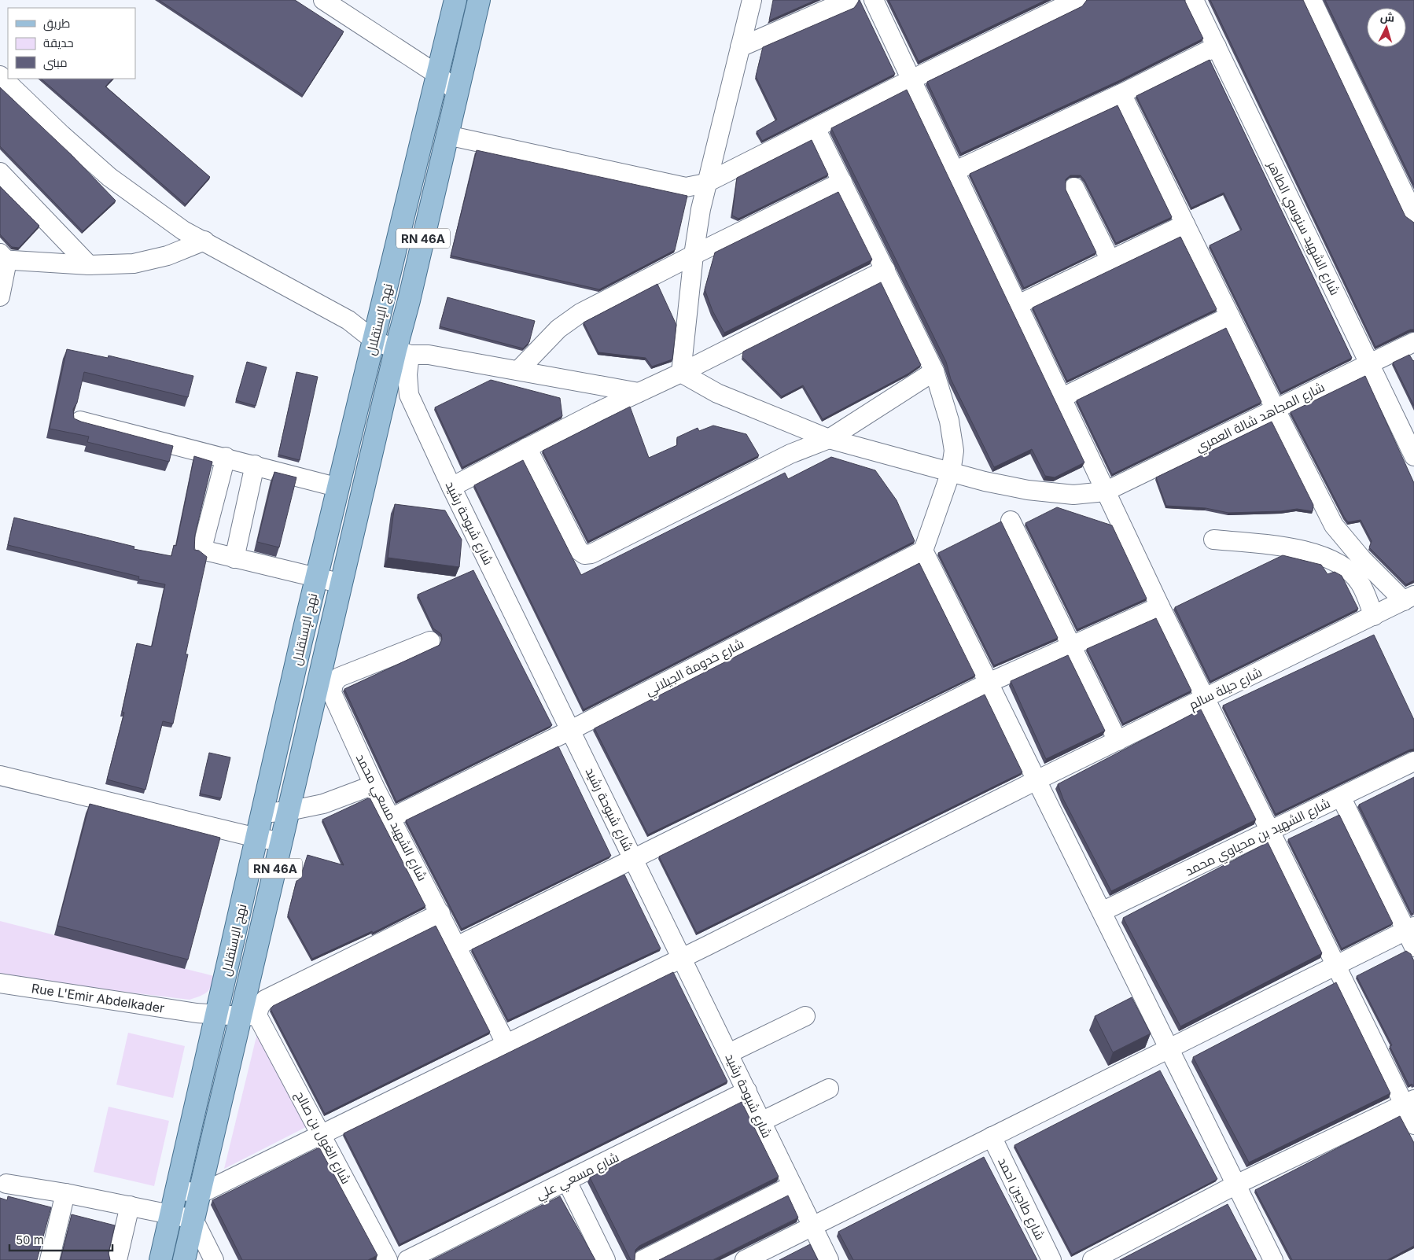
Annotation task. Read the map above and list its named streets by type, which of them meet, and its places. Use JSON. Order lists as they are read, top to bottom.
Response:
{
  "streets": {
    "main road": ["RN 46A", "نهج الإستقلال"],
    "street": [
      "شارع الشهيد سنوسي الطاهر",
      "شارع المجاهد شالة العمري",
      "شارع شبوحة رشيد",
      "شارع خدومة الجيلاني",
      "شارع حيلة سالم",
      "شارع الشهيد مسعي محمد",
      "شارع الشهيد بن محياوي محمد",
      "Rue L'Emir Abdelkader",
      "شارع الغول بن صالح",
      "شارع مسعي علي",
      "شارع طاجين احمد"
    ]
  },
  "crossings": [
    ["شارع الشهيد سنوسي الطاهر", "شارع المجاهد شالة العمري"],
    ["نهج الإستقلال", "شارع شبوحة رشيد"],
    ["نهج الإستقلال", "شارع حيلة سالم"],
    ["نهج الإستقلال", "Rue L'Emir Abdelkader"],
    ["نهج الإستقلال", "شارع الغول بن صالح"],
    ["شارع شبوحة رشيد", "شارع خدومة الجيلاني"],
    ["شارع شبوحة رشيد", "شارع حيلة سالم"],
    ["شارع شبوحة رشيد", "شارع مسعي علي"],
    ["شارع خدومة الجيلاني", "شارع الشهيد مسعي محمد"],
    ["شارع حيلة سالم", "شارع الشهيد مسعي محمد"],
    ["شارع حيلة سالم", "شارع الغول بن صالح"],
    ["Rue L'Emir Abdelkader", "شارع الغول بن صالح"]
  ],
  "legend": ["طريق", "حديقة", "مبنى"],
  "scale_bar": "50 m",
  "north": "top"
}
